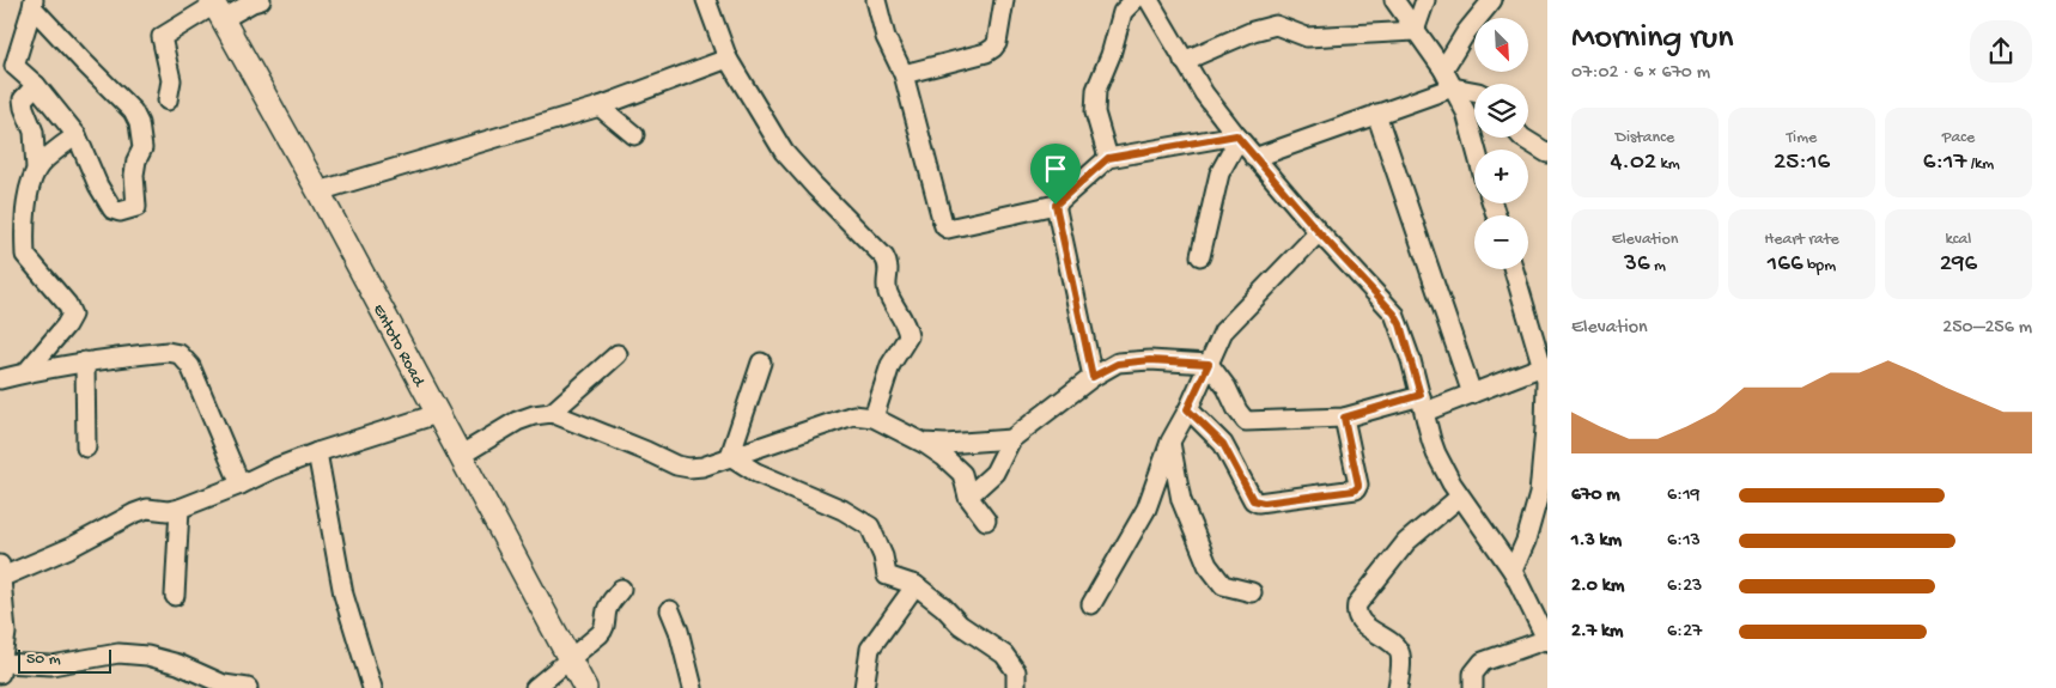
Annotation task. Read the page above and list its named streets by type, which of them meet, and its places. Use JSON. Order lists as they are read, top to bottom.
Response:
{
  "streets": {
    "main road": ["Entoto Road"]
  },
  "scale_bar": "50 m",
  "north": "bottom right",
  "page": {
    "heading": ["Morning run", "07:02 · 6 × 670 m"],
    "map_buttons": ["+", "−"],
    "stats": [
      ["Distance", "4.02 km"],
      ["Time", "25:16"],
      ["Pace", "6:17 /km"],
      ["Elevation", "36 m"],
      ["Heart rate", "166 bpm"],
      ["kcal", "296"]
    ],
    "chart": ["Elevation", "250–256 m"],
    "list": [
      {
        "name": "670 m",
        "note": "6:19"
      },
      {
        "name": "1.3 km",
        "note": "6:13"
      },
      {
        "name": "2.0 km",
        "note": "6:23"
      },
      {
        "name": "2.7 km",
        "note": "6:27"
      }
    ],
    "scale": "50 m"
  }
}
